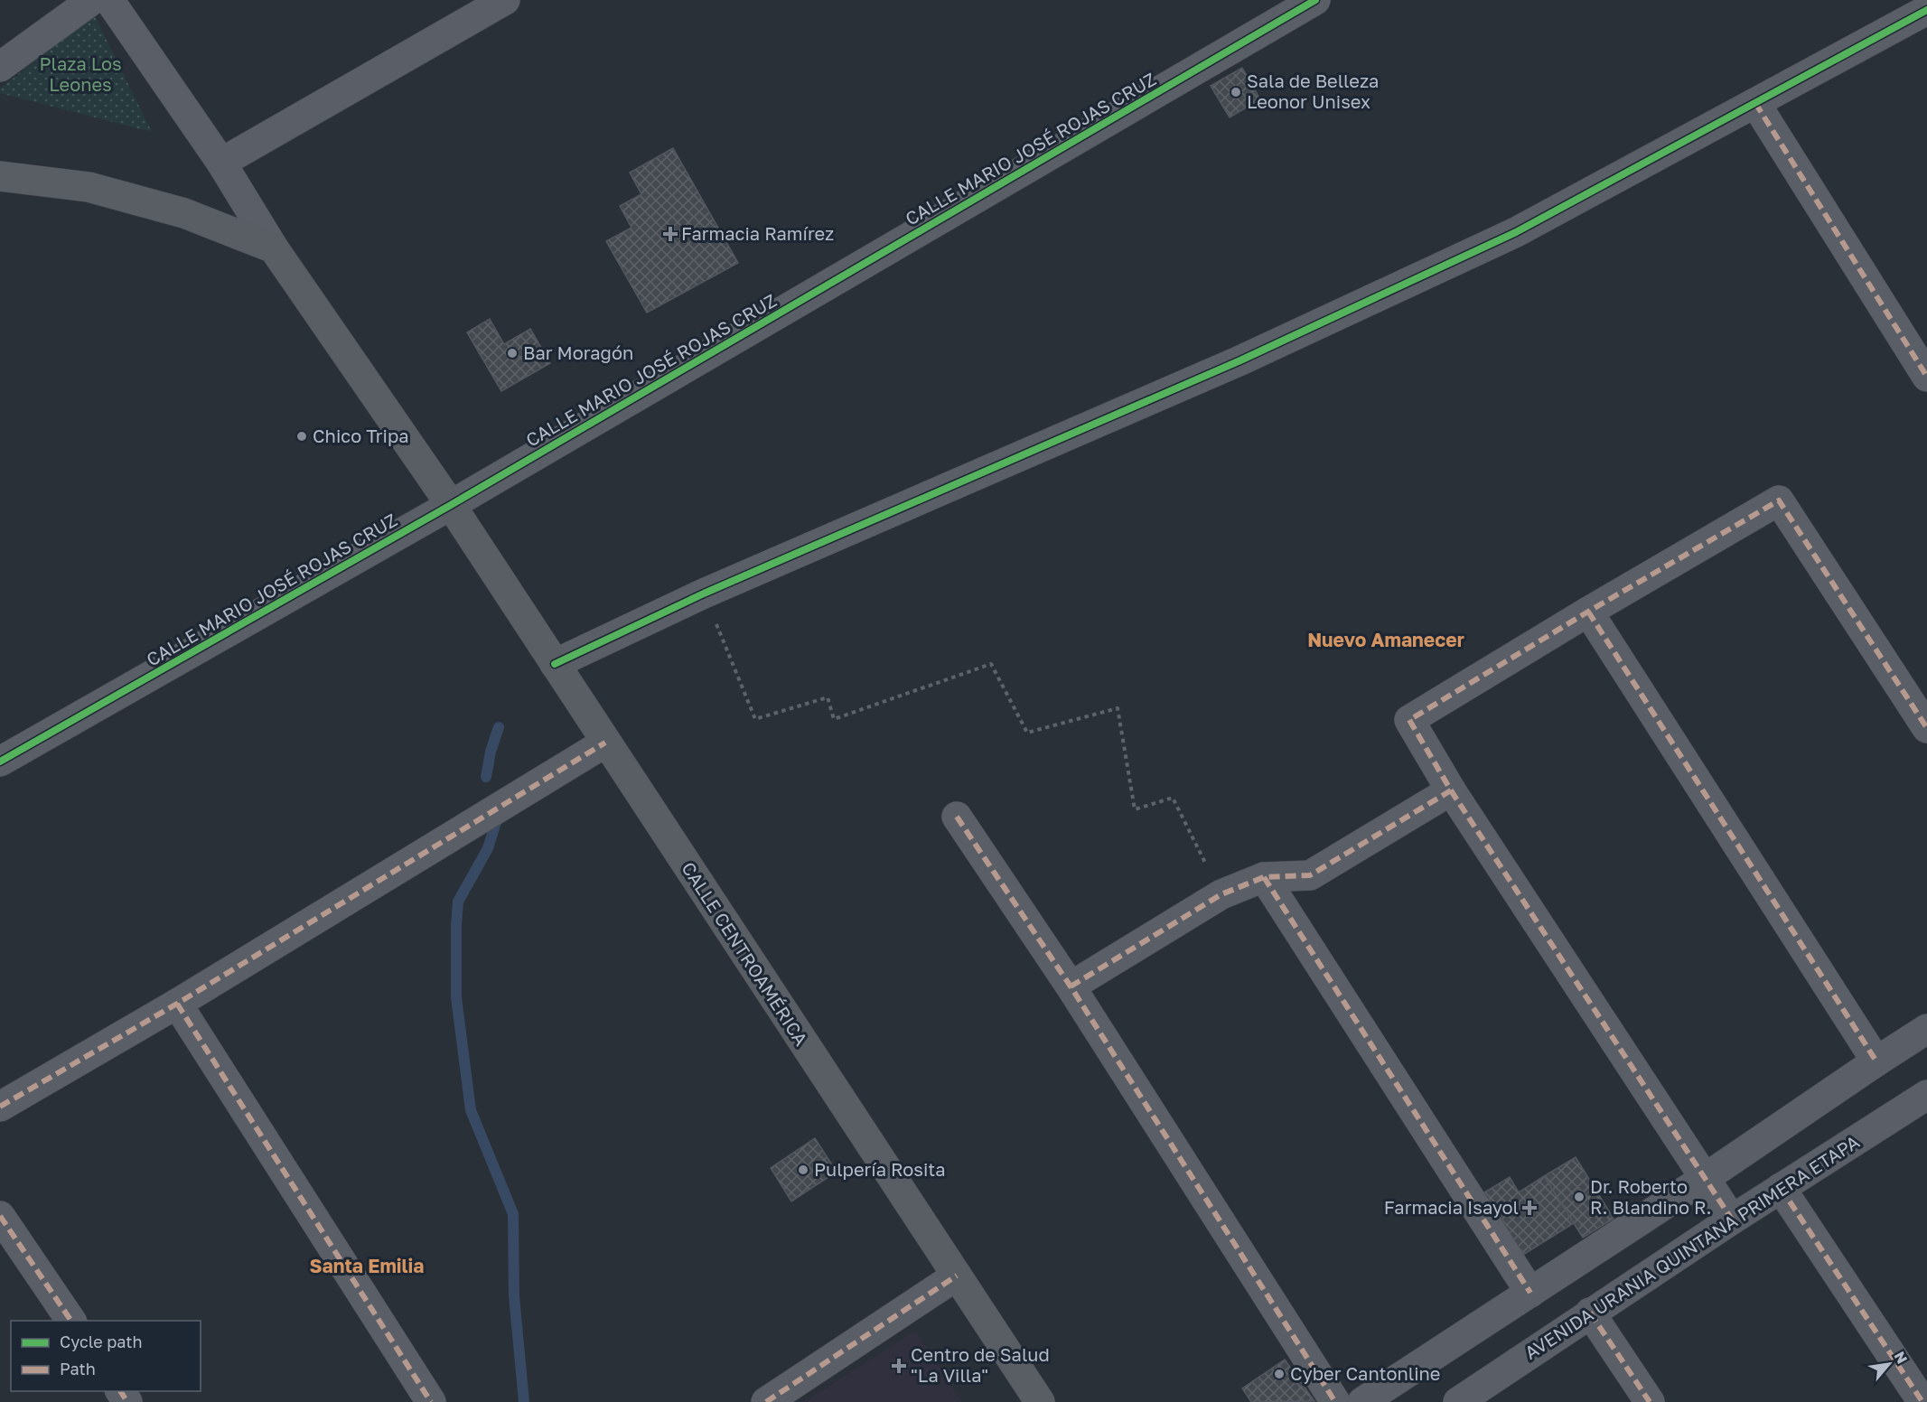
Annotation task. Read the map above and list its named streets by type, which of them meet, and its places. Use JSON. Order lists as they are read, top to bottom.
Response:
{
  "streets": {
    "main road": ["CALLE CENTROAMÉRICA"],
    "street": ["CALLE MARIO JOSÉ ROJAS CRUZ", "AVENIDA URANIA QUINTANA PRIMERA ETAPA"]
  },
  "crossings": [
    ["CALLE MARIO JOSÉ ROJAS CRUZ", "CALLE CENTROAMÉRICA"]
  ],
  "districts": ["Nuevo Amanecer", "Santa Emilia"],
  "parks": ["Plaza Los Leones"],
  "places": {
    "other": [
      "Sala de Belleza Leonor Unisex",
      "Bar Moragón",
      "Chico Tripa",
      "Pulpería Rosita",
      "Dr. Roberto R. Blandino R.",
      "Cyber Cantonline"
    ],
    "health": ["Farmacia Ramírez", "Farmacia Isayol", "Centro de Salud \"La Villa\""]
  },
  "legend": ["Cycle path", "Path"],
  "north": "top right"
}
